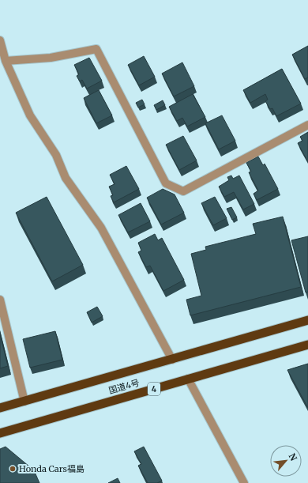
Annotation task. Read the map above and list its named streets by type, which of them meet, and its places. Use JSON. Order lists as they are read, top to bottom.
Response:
{
  "streets": {
    "highway": ["国道4号", "4"]
  },
  "places": ["Honda Cars福島"],
  "north": "top right"
}
